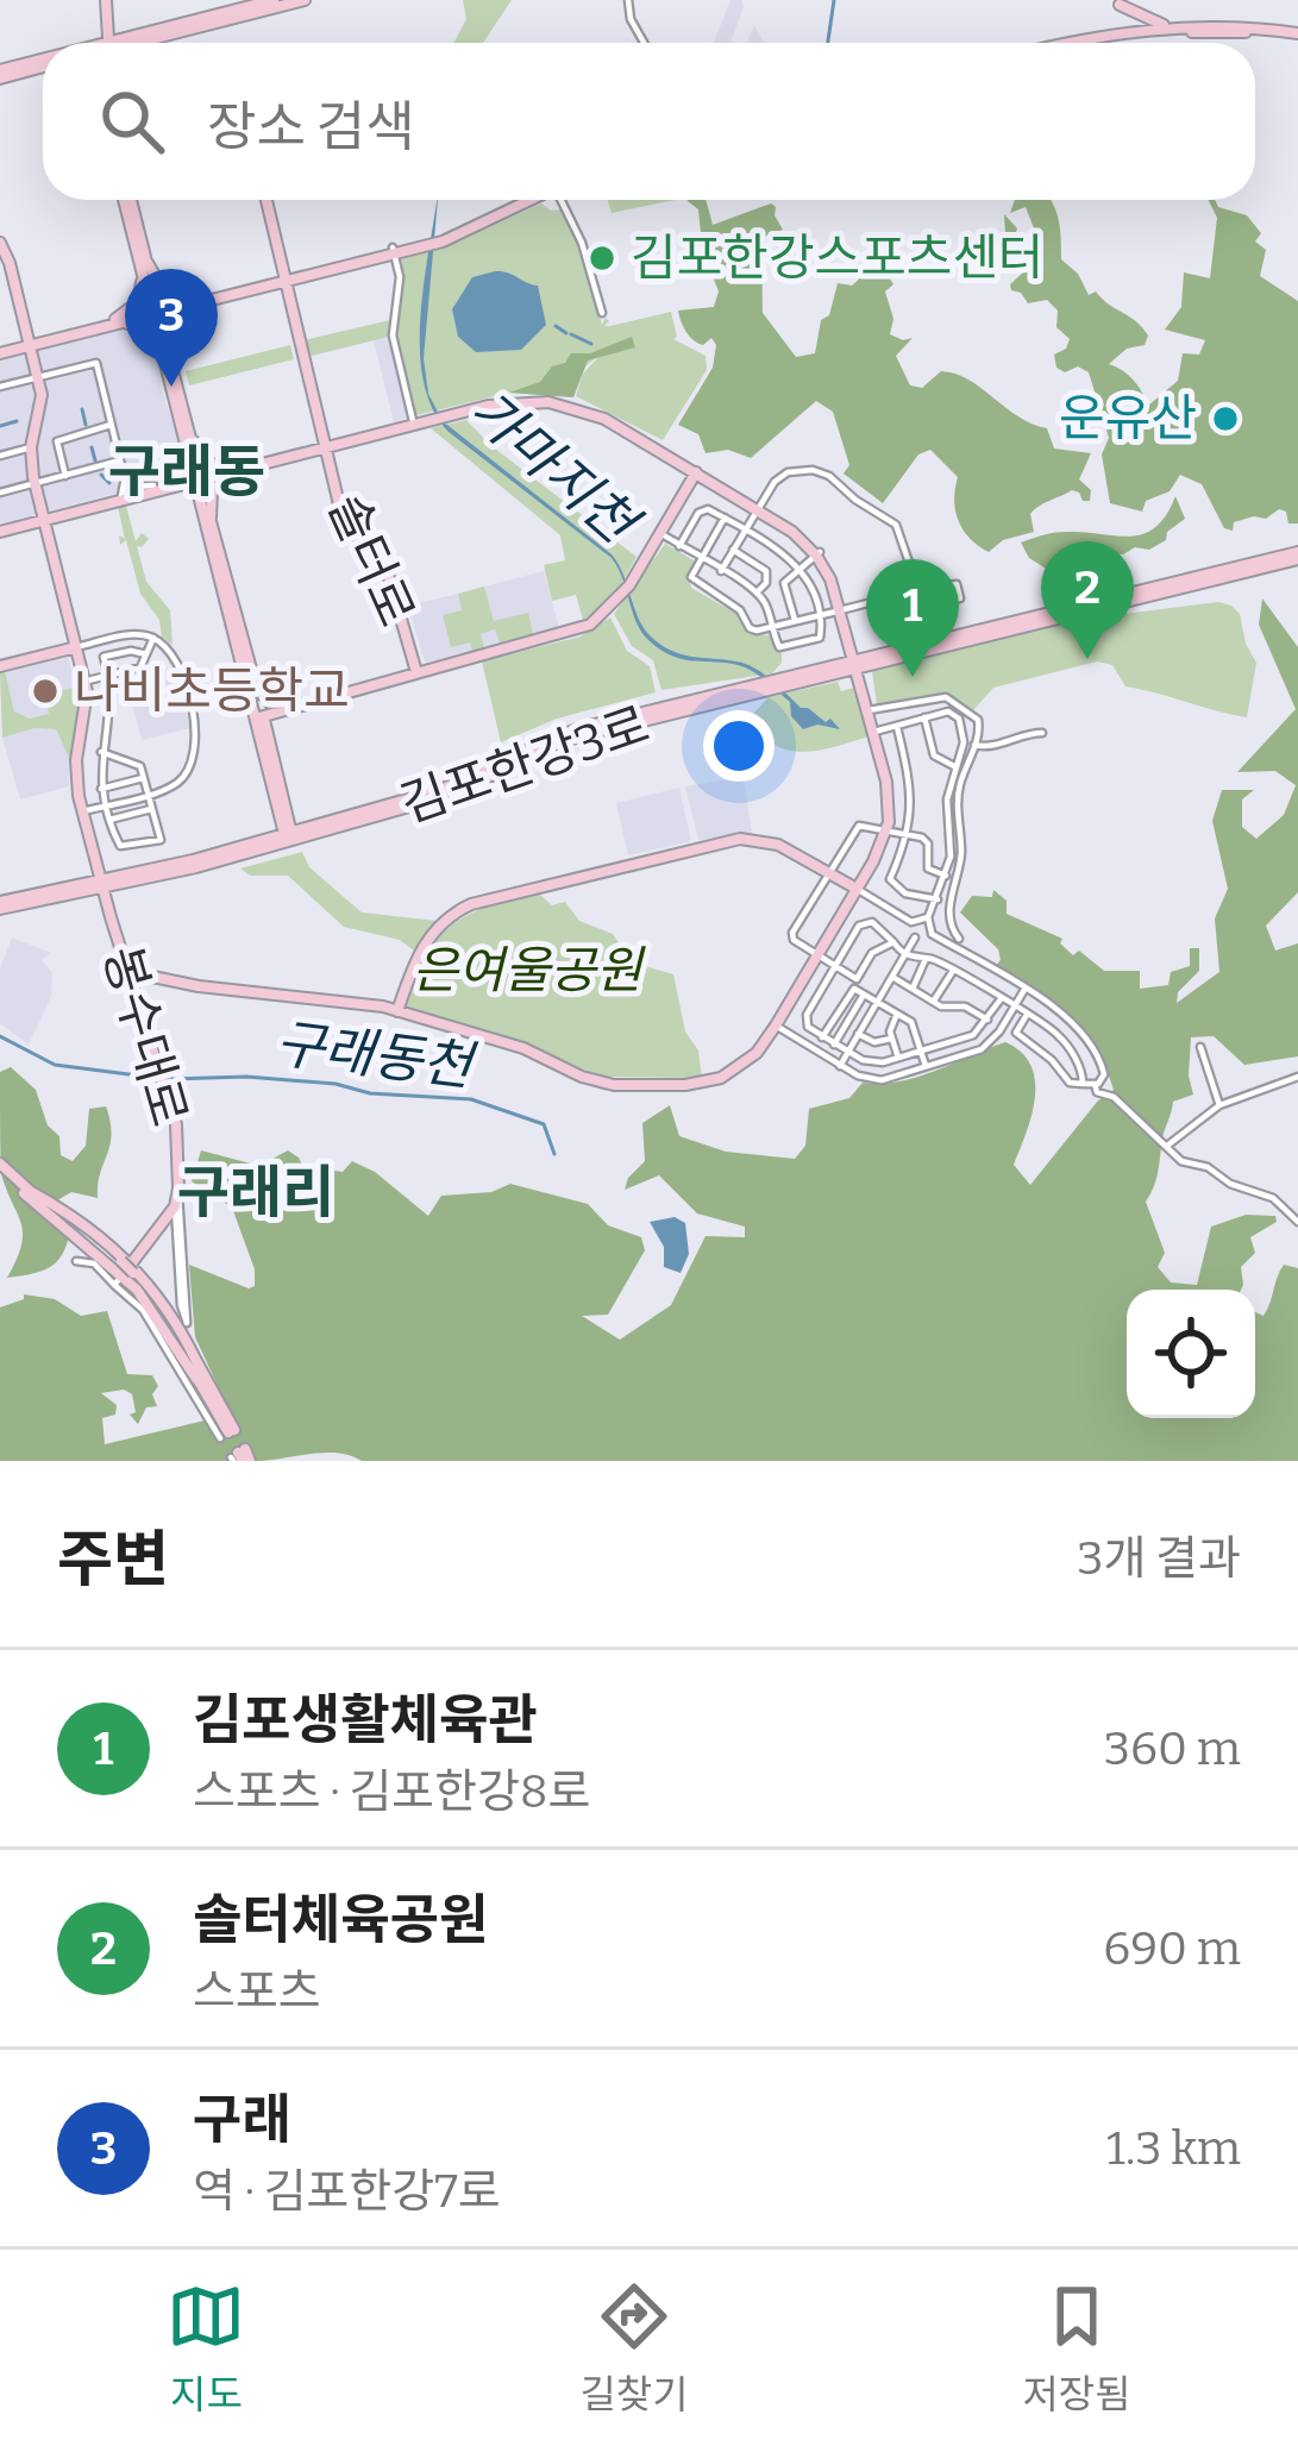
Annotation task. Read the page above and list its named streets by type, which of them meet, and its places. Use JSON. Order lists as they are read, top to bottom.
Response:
{
  "streets": {
    "street": ["솔터로", "김포한강3로", "봉수대로"]
  },
  "crossings": [
    ["김포한강3로", "봉수대로"]
  ],
  "districts": ["구래동", "구래리"],
  "water": ["가마지천", "구래동천"],
  "parks": ["은여울공원"],
  "places": ["김포한강스포츠센터", "운유산", "나비초등학교"],
  "page": {
    "search": "장소 검색",
    "pins": ["3", "2", "1"],
    "heading": ["주변", "3개 결과"],
    "list": [
      {
        "mark": "1",
        "name": "김포생활체육관",
        "note": "스포츠 · 김포한강8로",
        "value": "360 m"
      },
      {
        "mark": "2",
        "name": "솔터체육공원",
        "note": "스포츠",
        "value": "690 m"
      },
      {
        "mark": "3",
        "name": "구래",
        "note": "역 · 김포한강7로",
        "value": "1.3 km"
      }
    ],
    "nav": ["지도", "길찾기", "저장됨"]
  }
}
